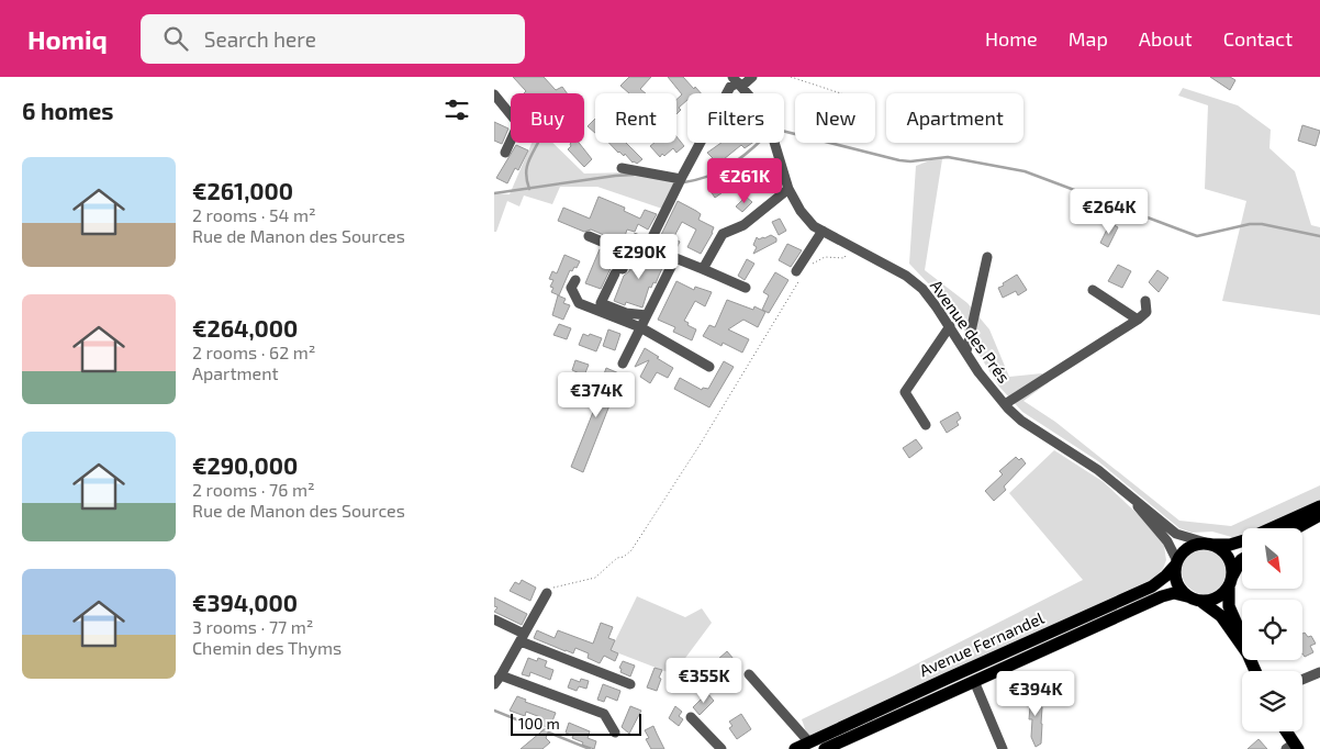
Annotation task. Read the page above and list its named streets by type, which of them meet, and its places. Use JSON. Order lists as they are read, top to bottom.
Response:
{
  "streets": {
    "main road": ["Avenue Fernandel"],
    "street": ["Avenue des Prés"]
  },
  "crossings": [
    ["Avenue des Prés", "Avenue Fernandel"]
  ],
  "scale_bar": "100 m",
  "north": "bottom right",
  "page": {
    "header": "Homiq",
    "search": "Search here",
    "nav": [
      "Home",
      "Map",
      "About",
      "Contact"
    ],
    "heading": "6 homes",
    "chip": [
      "Buy",
      "Rent",
      "Filters",
      "New",
      "Apartment"
    ],
    "list": [
      {
        "name": "€261,000",
        "note": "2 rooms · 54 m² · Rue de Manon des Sources"
      },
      {
        "name": "€264,000",
        "note": "2 rooms · 62 m² · Apartment"
      },
      {
        "name": "€290,000",
        "note": "2 rooms · 76 m² · Rue de Manon des Sources"
      },
      {
        "name": "€394,000",
        "note": "3 rooms · 77 m² · Chemin des Thyms"
      }
    ],
    "price": [
      "€261K",
      "€264K",
      "€290K",
      "€374K",
      "€355K",
      "€394K"
    ],
    "scale": "100 m"
  }
}
